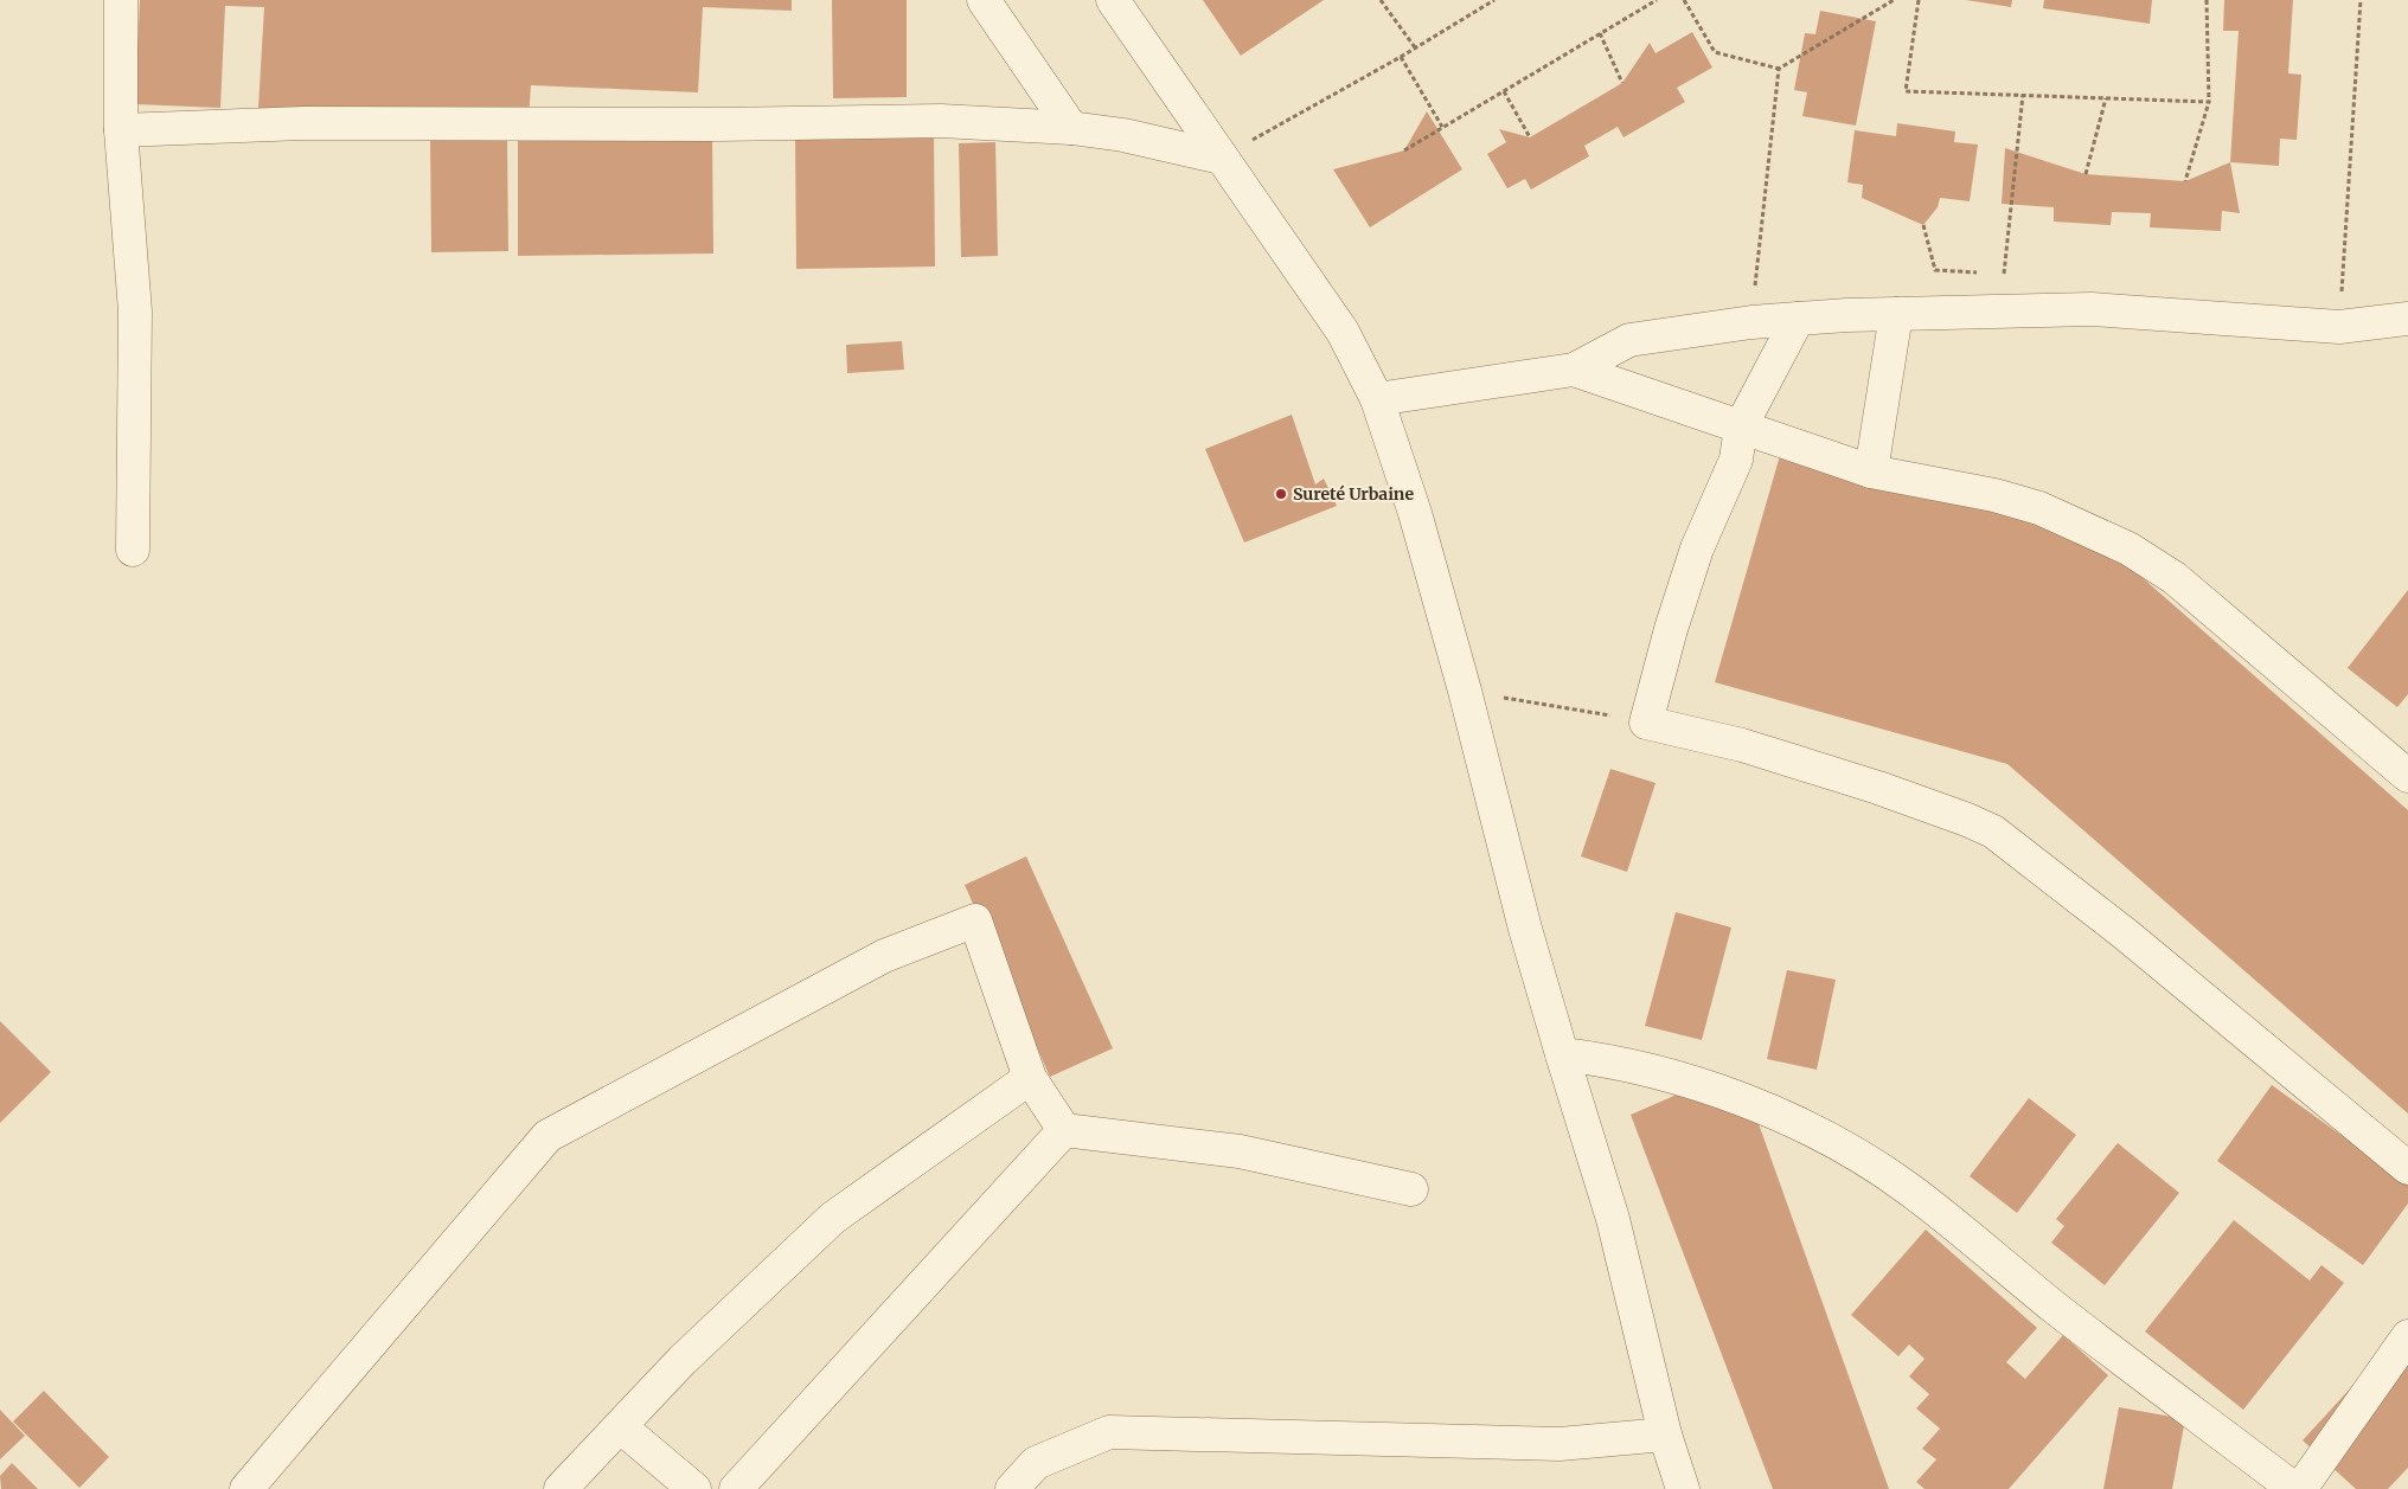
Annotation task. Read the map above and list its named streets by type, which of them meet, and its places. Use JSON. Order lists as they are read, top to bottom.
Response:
{
  "places": ["Sureté Urbaine"]
}
